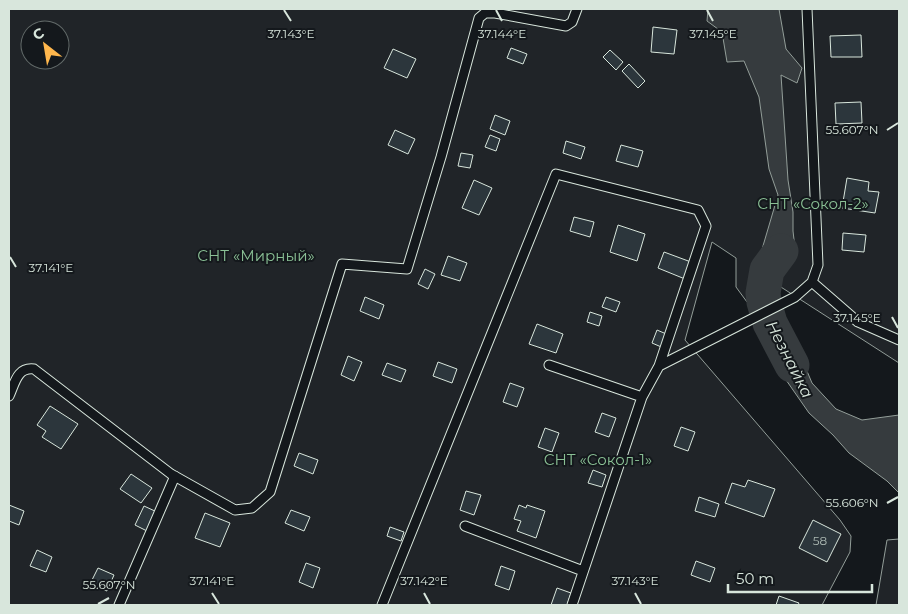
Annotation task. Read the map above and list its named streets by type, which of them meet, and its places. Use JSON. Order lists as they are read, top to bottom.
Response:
{
  "water": ["Незнайка"],
  "parks": ["СНТ «Сокол-2»", "СНТ «Мирный»", "СНТ «Сокол-1»"],
  "house_numbers": ["58"],
  "scale_bar": "50 m",
  "north": "top left",
  "coordinates": [
    "37.143°E",
    "37.144°E",
    "37.145°E",
    "55.607°N",
    "37.141°E",
    "55.606°N",
    "37.142°E"
  ]
}
